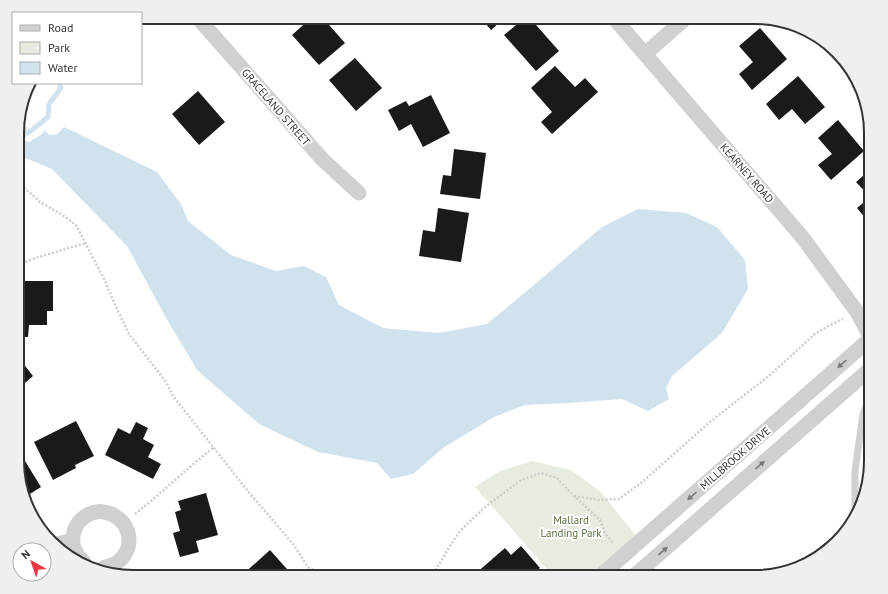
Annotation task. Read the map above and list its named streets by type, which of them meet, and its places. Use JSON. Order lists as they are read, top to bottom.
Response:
{
  "streets": {
    "street": ["GRACELAND STREET", "KEARNEY ROAD", "MILLBROOK DRIVE"]
  },
  "parks": ["Mallard Landing Park"],
  "legend": ["Road", "Park", "Water"],
  "north": "top left"
}
